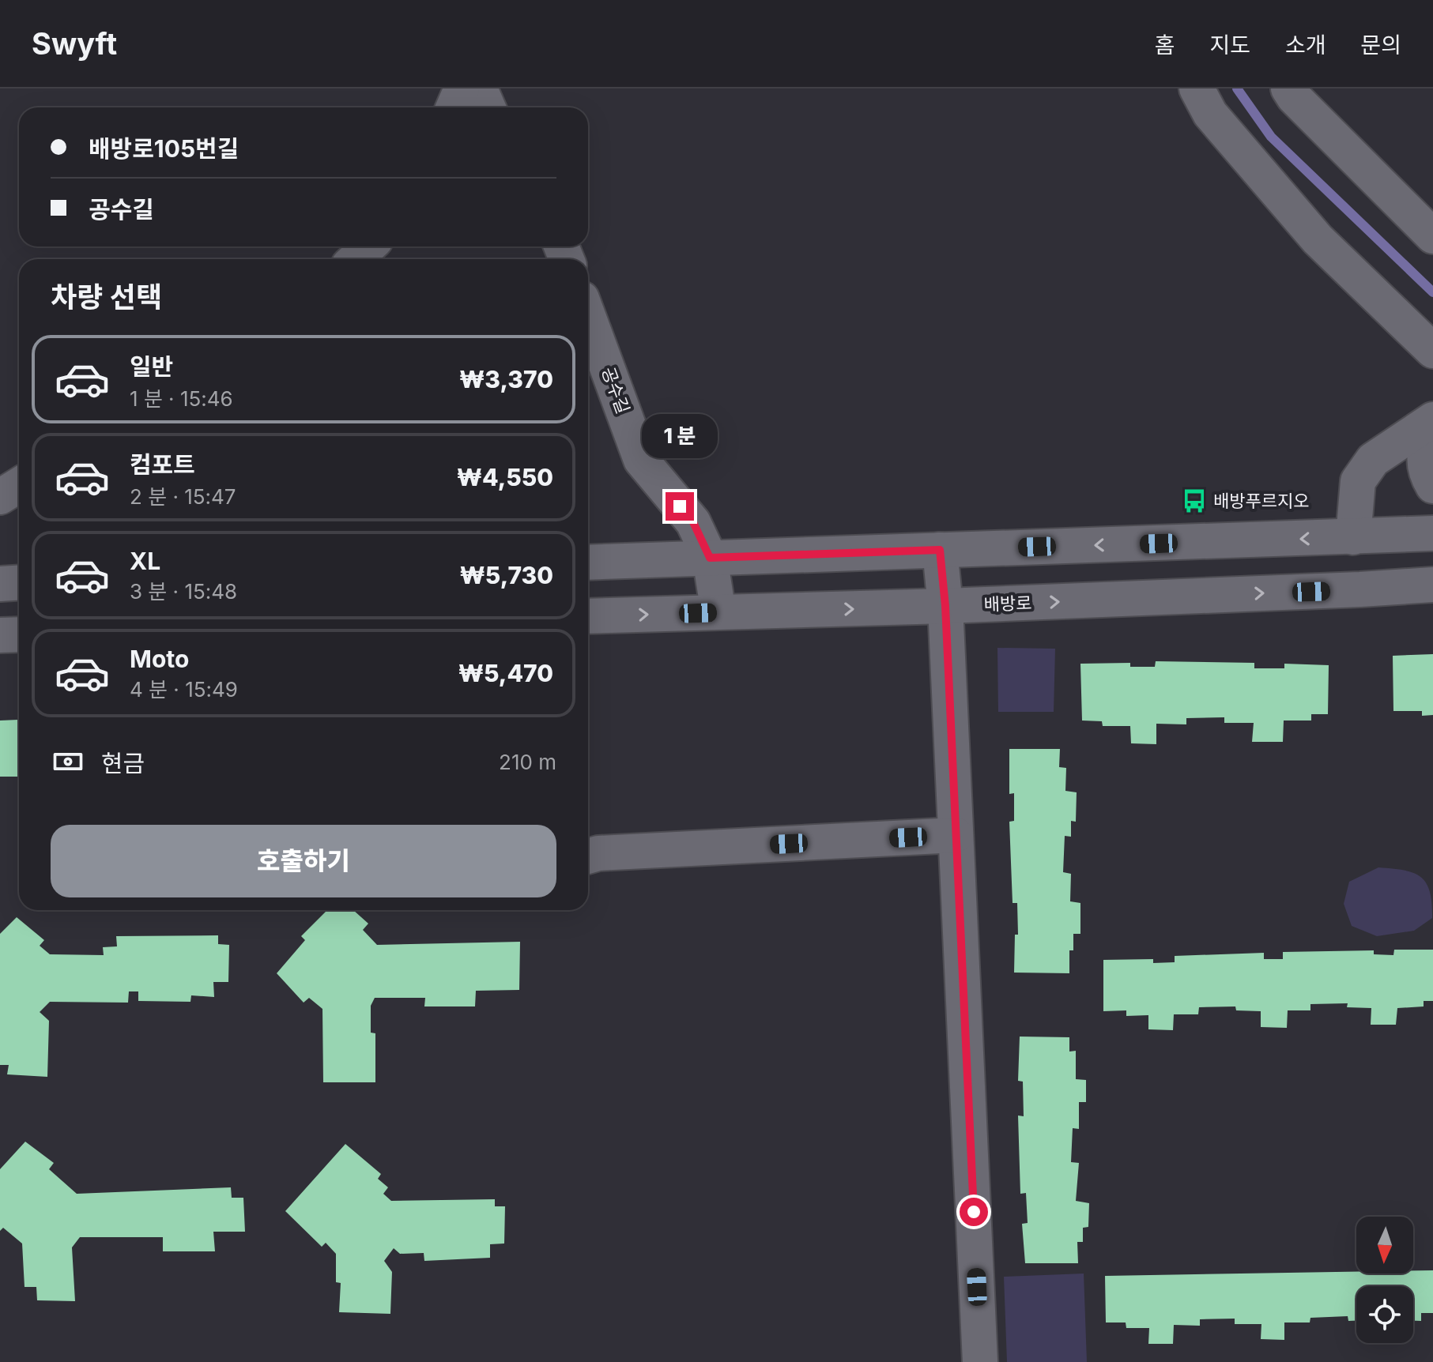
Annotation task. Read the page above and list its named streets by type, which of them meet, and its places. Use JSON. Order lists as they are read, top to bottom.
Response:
{
  "streets": {
    "street": ["공수길", "배방로"]
  },
  "crossings": [
    ["공수길", "배방로"]
  ],
  "places": {
    "bus stop": ["배방푸르지오"]
  },
  "north": "bottom",
  "page": {
    "header": "Swyft",
    "nav": [
      "홈",
      "지도",
      "소개",
      "문의"
    ],
    "banner": ["배방로105번길", "공수길"],
    "heading": "차량 선택",
    "list": [
      {
        "name": "일반",
        "note": "1 분 · 15:46",
        "value": "₩3,370"
      },
      {
        "name": "컴포트",
        "note": "2 분 · 15:47",
        "value": "₩4,550"
      },
      {
        "name": "XL",
        "note": "3 분 · 15:48",
        "value": "₩5,730"
      },
      {
        "name": "Moto",
        "note": "4 분 · 15:49",
        "value": "₩5,470"
      }
    ],
    "bubble": "1 분",
    "pay": ["현금", "210 m"],
    "buttons": "호출하기"
  }
}
